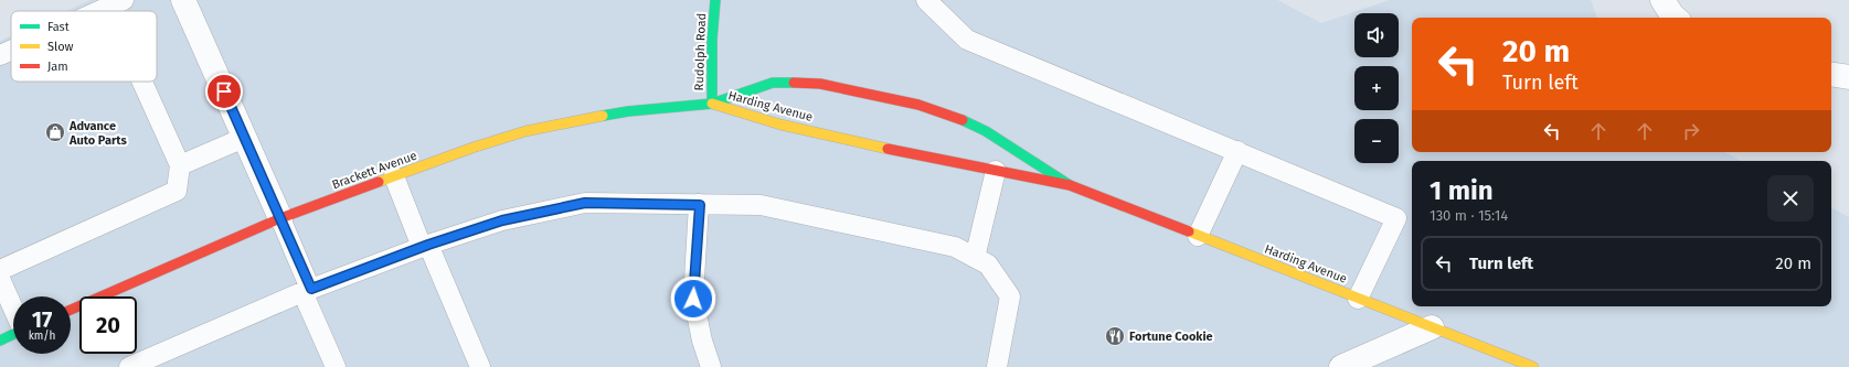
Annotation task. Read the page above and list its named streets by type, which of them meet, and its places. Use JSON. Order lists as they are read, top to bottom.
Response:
{
  "streets": {
    "main road": ["Rudolph Road", "Harding Avenue", "Brackett Avenue"]
  },
  "crossings": [
    ["Rudolph Road", "Harding Avenue"],
    ["Rudolph Road", "Brackett Avenue"],
    ["Harding Avenue", "Brackett Avenue"]
  ],
  "places": {
    "shop": ["Advance Auto Parts"],
    "restaurant": ["Fortune Cookie"]
  },
  "legend": ["Fast", "Slow", "Jam"],
  "page": {
    "map_buttons": ["+", "−"],
    "turn": ["20 m", "Turn left"],
    "heading": ["1 min", "130 m · 15:14"],
    "list": [
      {
        "name": "Turn left",
        "value": "20 m"
      }
    ],
    "speed": "17 km/h",
    "limit": "20"
  }
}
